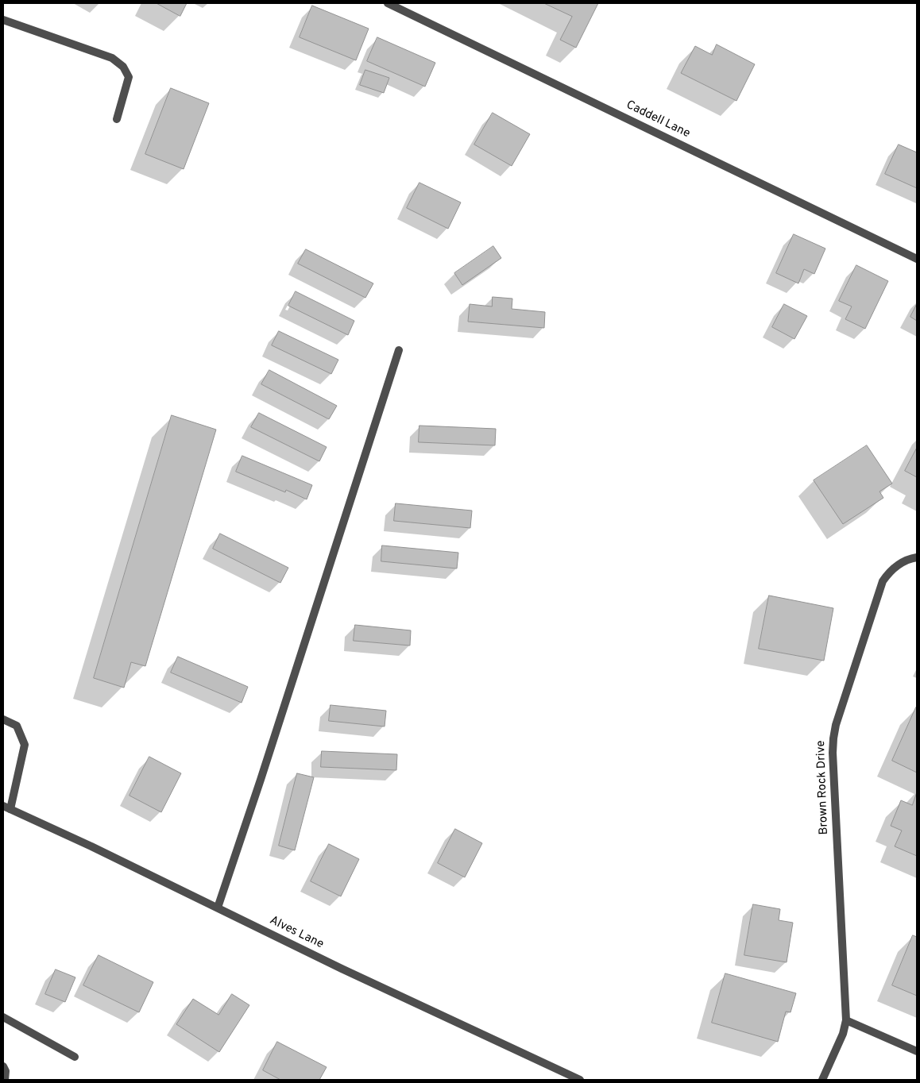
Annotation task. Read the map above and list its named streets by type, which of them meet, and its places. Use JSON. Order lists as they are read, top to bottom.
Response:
{
  "streets": {
    "street": ["Caddell Lane", "Brown Rock Drive", "Alves Lane"]
  }
}
